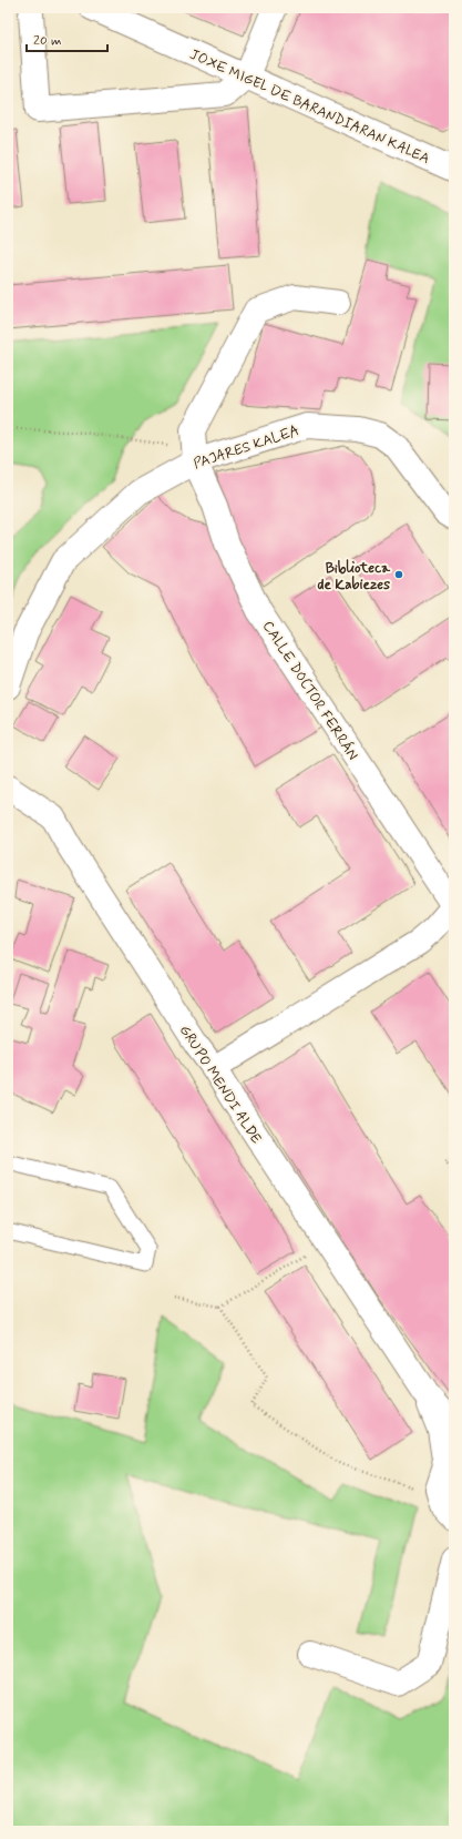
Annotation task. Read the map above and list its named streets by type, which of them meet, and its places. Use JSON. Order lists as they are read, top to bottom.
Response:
{
  "streets": {
    "street": [
      "JOXE MIGEL DE BARANDIARAN KALEA",
      "PAJARES KALEA",
      "CALLE DOCTOR FERRÁN",
      "GRUPO MENDI ALDE"
    ]
  },
  "crossings": [
    ["PAJARES KALEA", "CALLE DOCTOR FERRÁN"]
  ],
  "places": ["Biblioteca de Kabiezes"],
  "scale_bar": "20 m"
}
